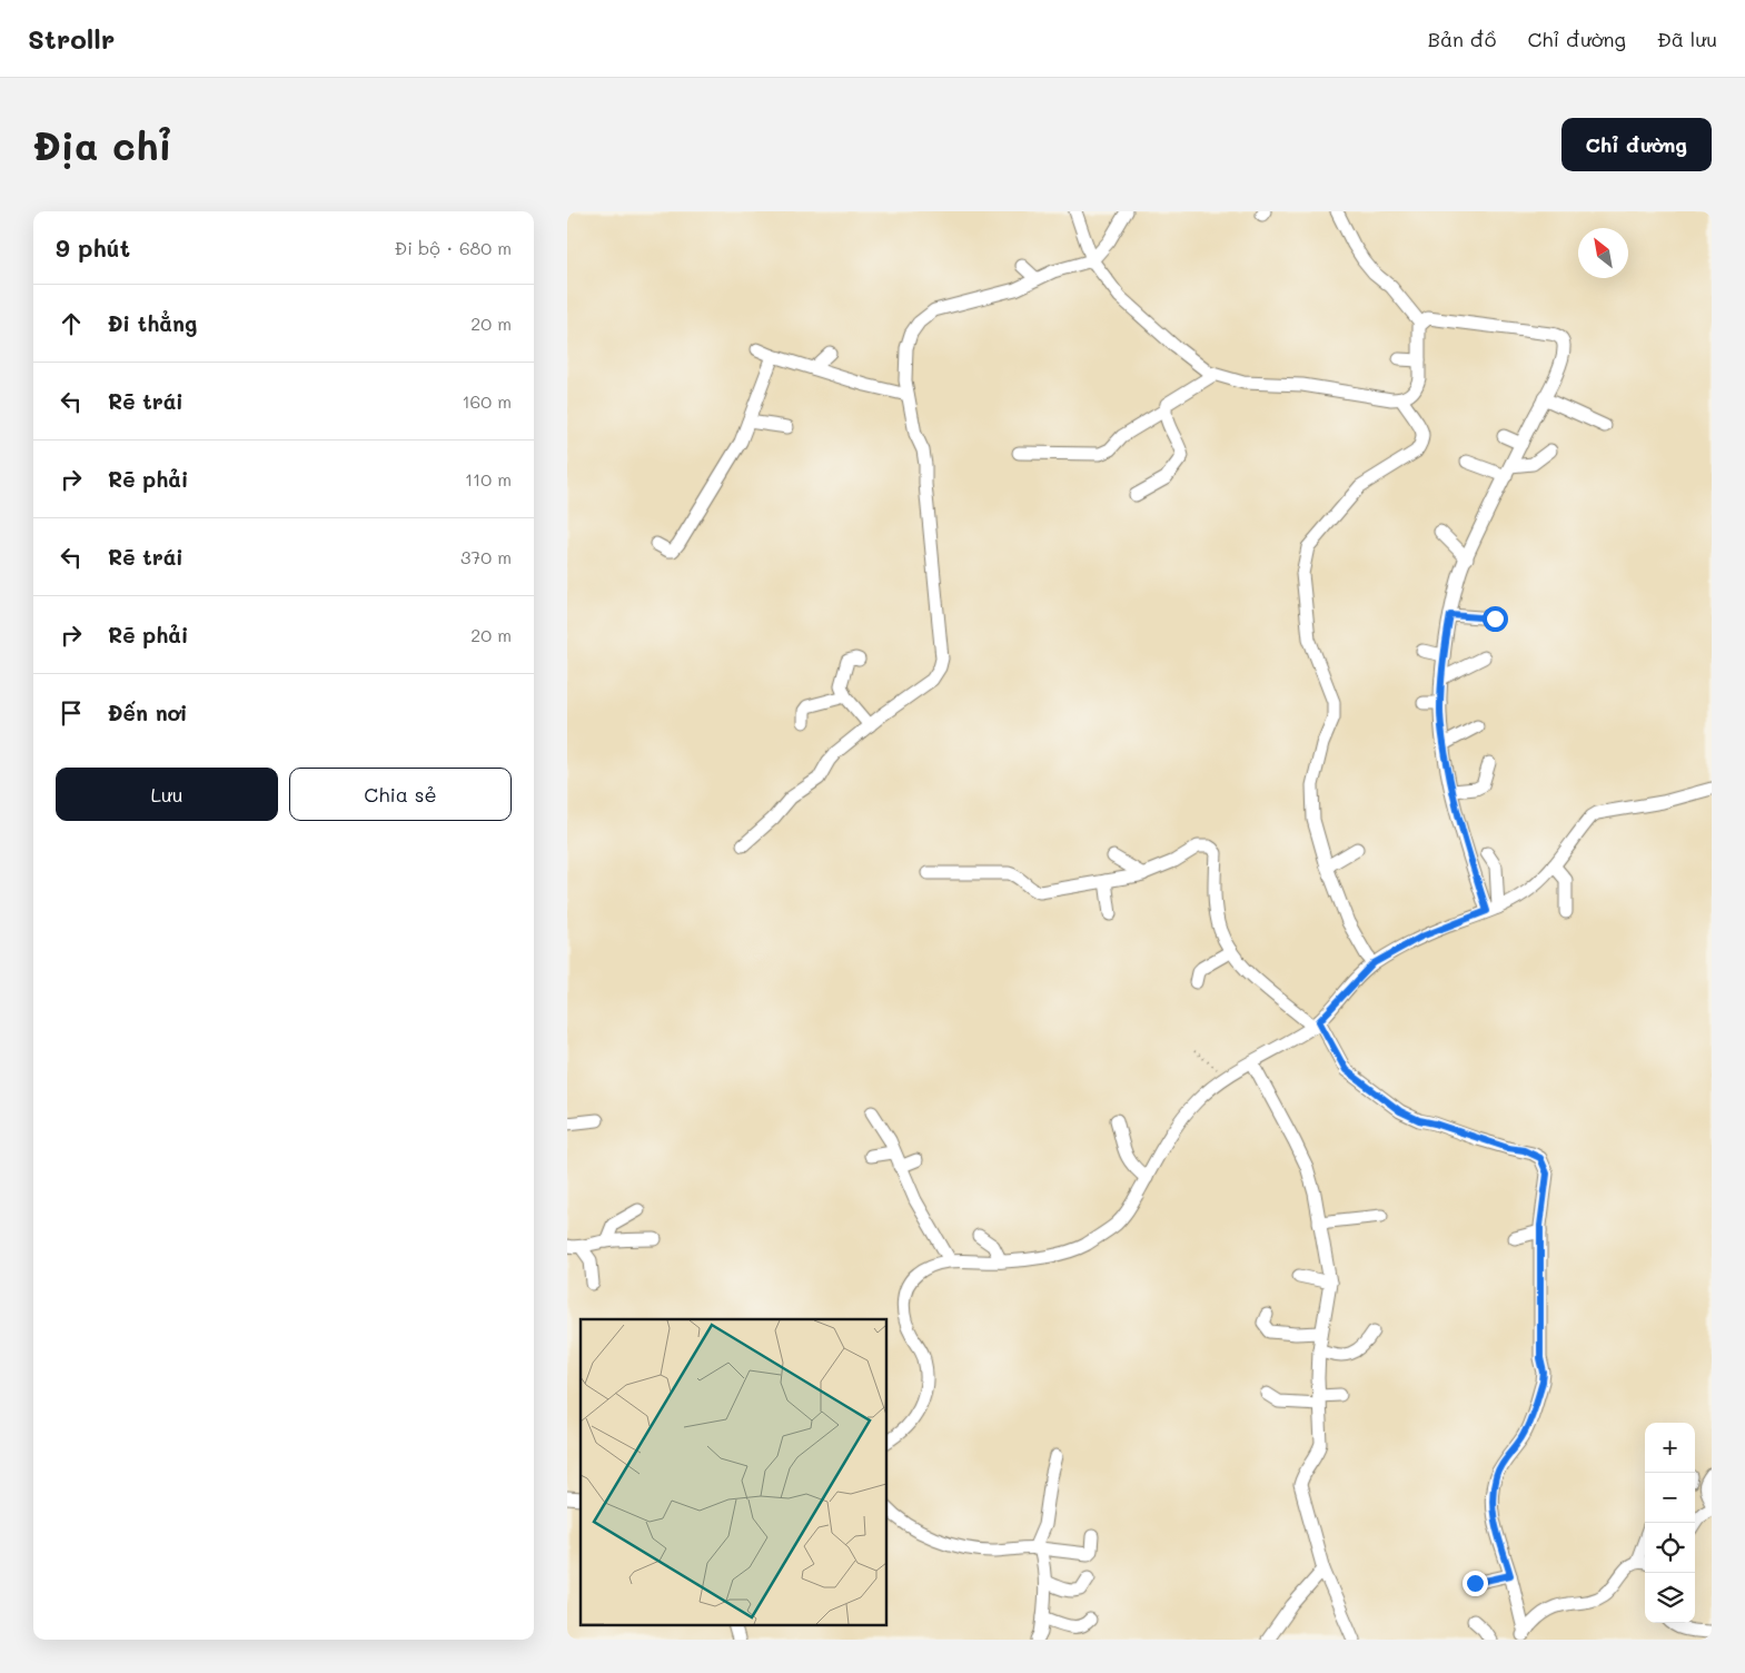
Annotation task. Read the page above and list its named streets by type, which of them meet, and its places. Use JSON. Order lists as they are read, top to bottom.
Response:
{
  "north": "top left",
  "page": {
    "header": "Strollr",
    "nav": ["Bản đồ", "Chỉ đường", "Đã lưu"],
    "buttons": [
      "Chỉ đường",
      ["Lưu", "Chia sẻ"]
    ],
    "title": "Địa chỉ",
    "heading": ["9 phút", "Đi bộ · 680 m"],
    "list": [
      ["Đi thẳng", "20 m"],
      ["Rẽ trái", "160 m"],
      ["Rẽ phải", "110 m"],
      ["Rẽ trái", "370 m"],
      ["Rẽ phải", "20 m"],
      "Đến nơi"
    ],
    "map_buttons": ["+", "−"]
  }
}
